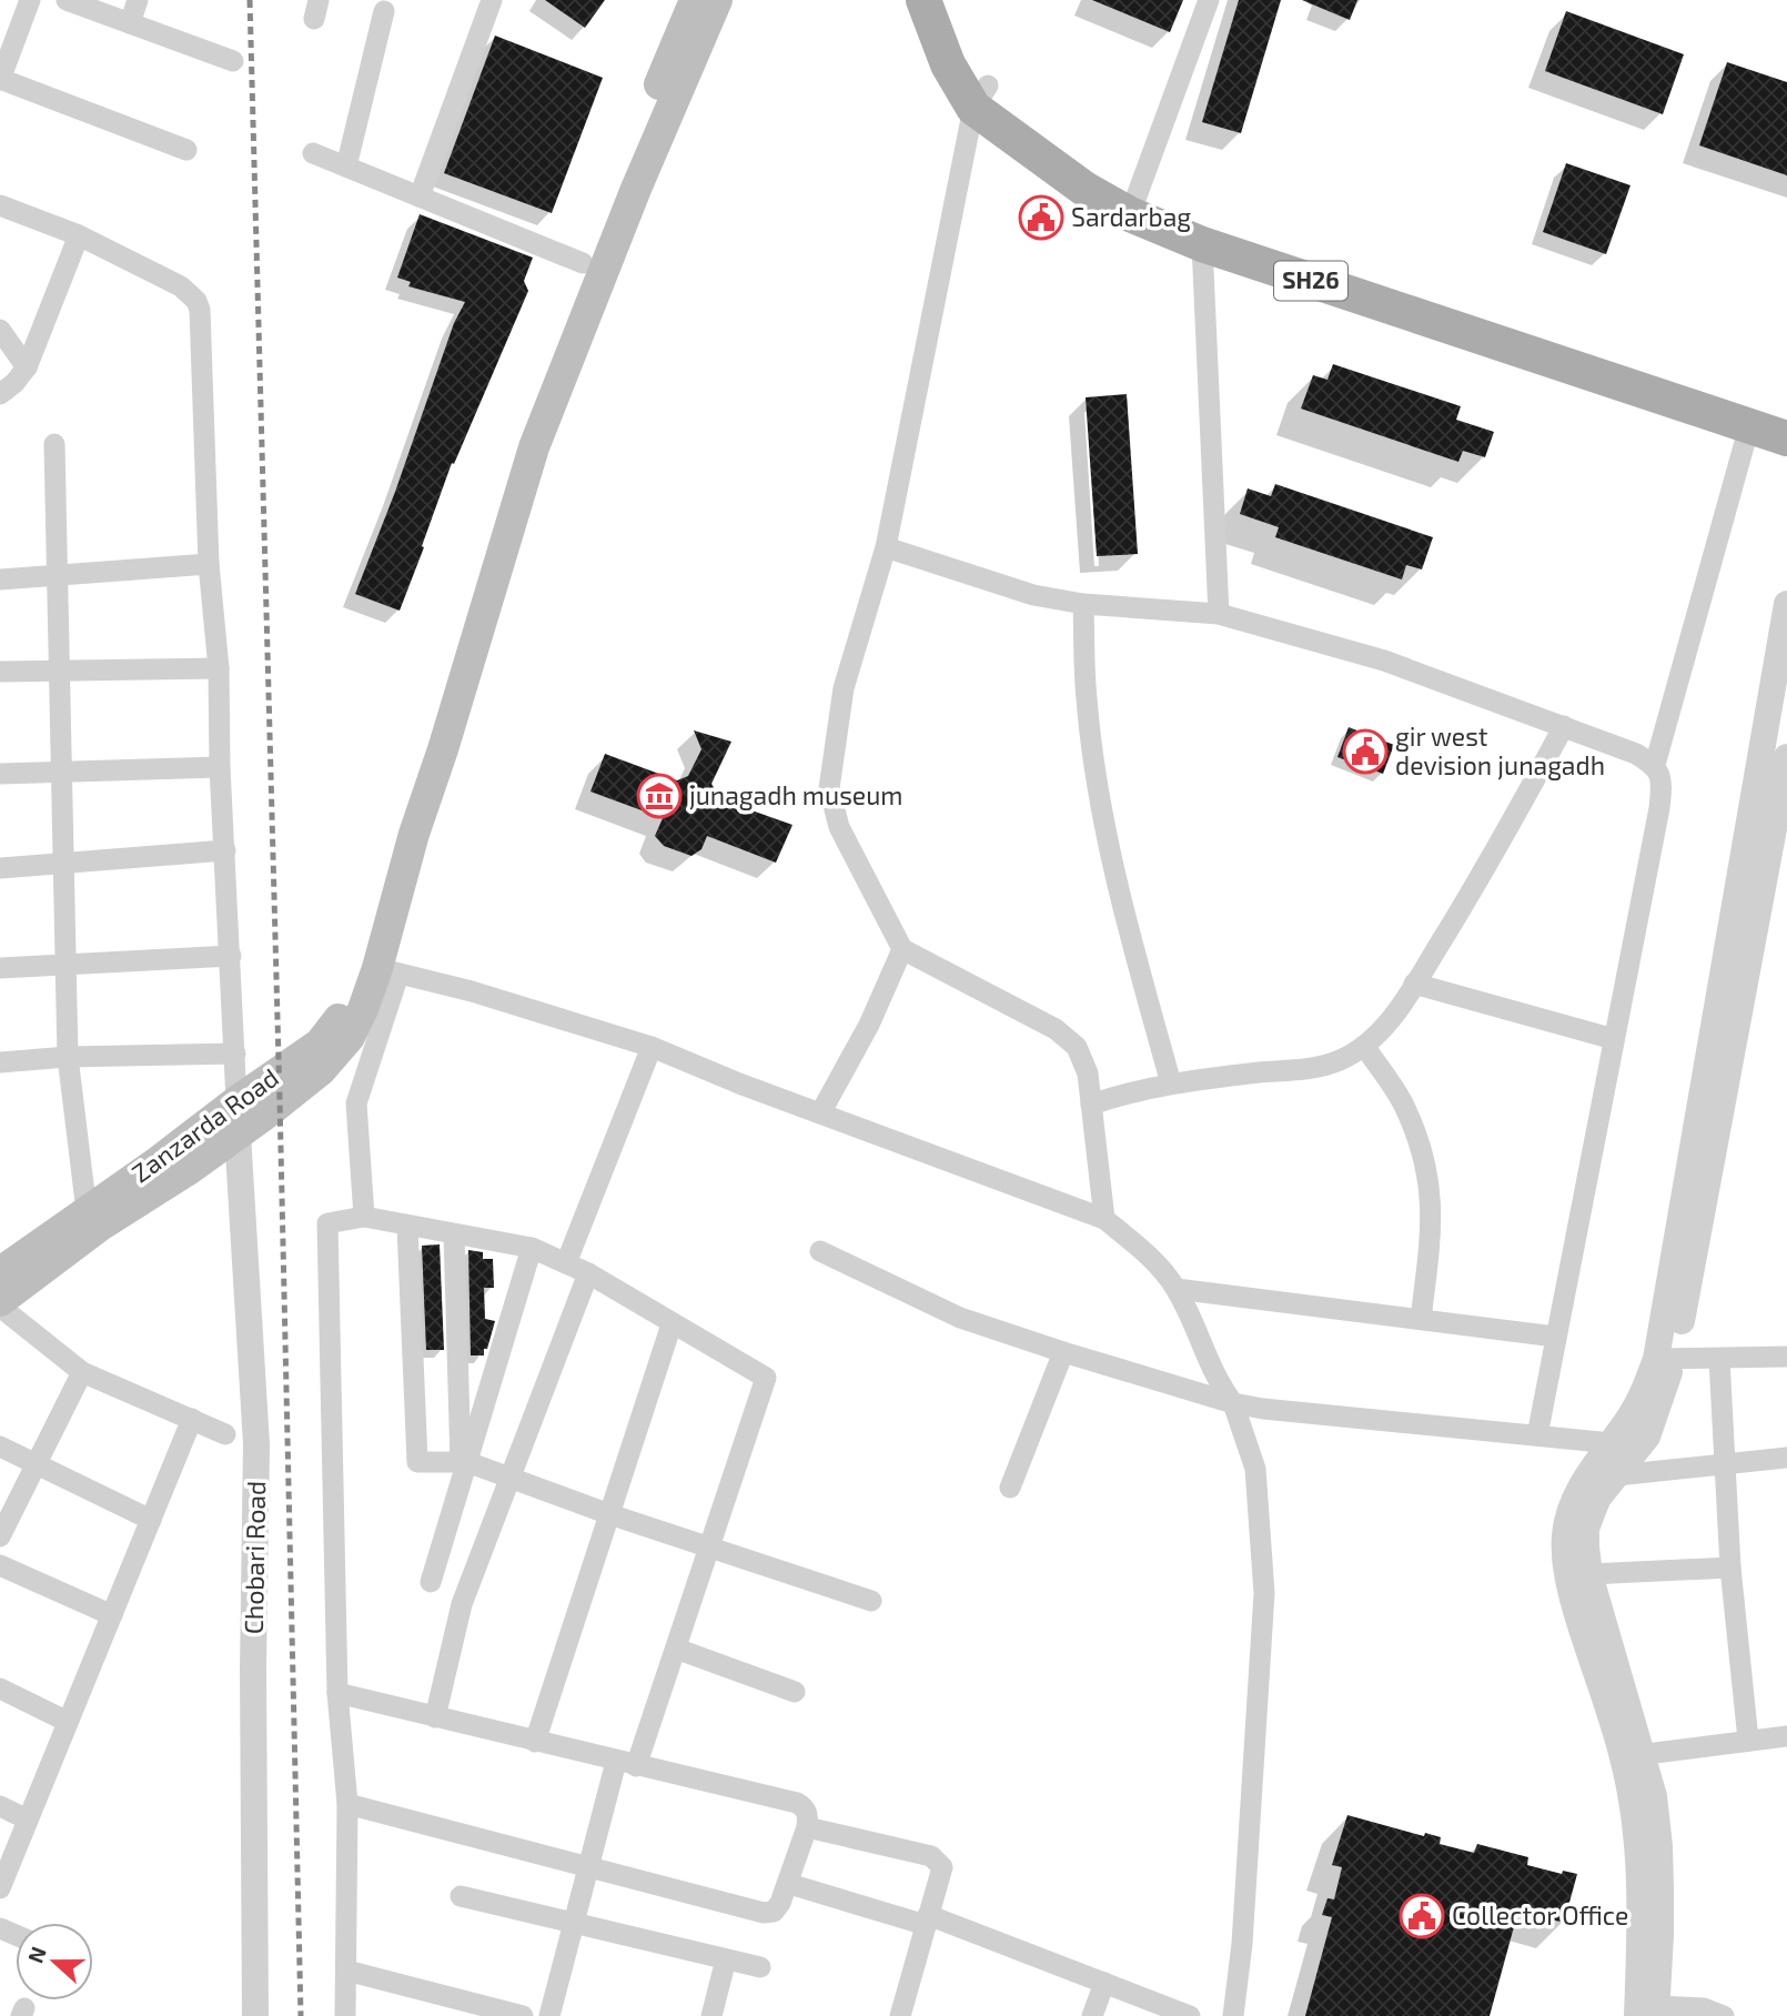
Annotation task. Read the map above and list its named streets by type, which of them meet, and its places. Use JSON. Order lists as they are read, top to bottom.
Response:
{
  "streets": {
    "main road": ["SH26", "Zanzarda Road"],
    "street": ["Chobari Road"]
  },
  "crossings": [
    ["Zanzarda Road", "Chobari Road"]
  ],
  "places": {
    "public building": ["Sardarbag", "gir west devision junagadh", "Collector Office"],
    "museum": ["junagadh museum"]
  },
  "north": "left"
}
